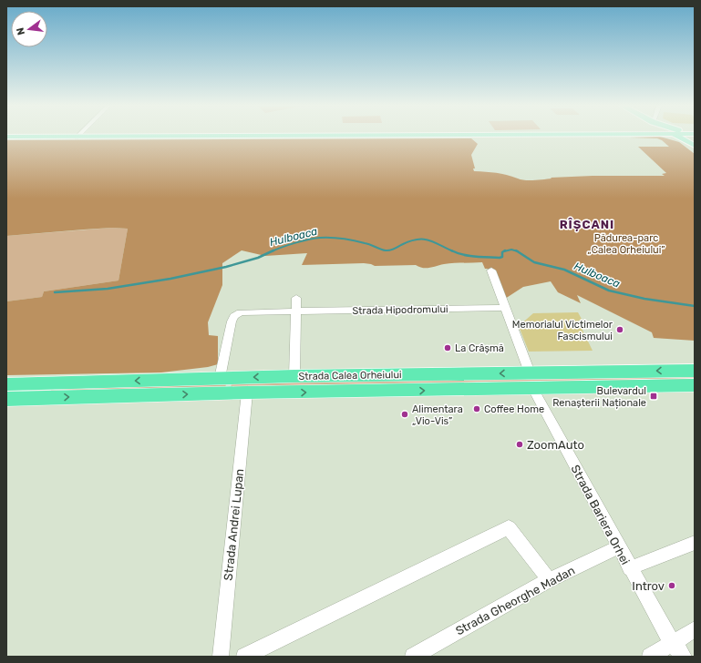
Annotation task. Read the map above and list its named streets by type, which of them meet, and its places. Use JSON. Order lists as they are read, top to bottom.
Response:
{
  "streets": {
    "highway": ["Strada Calea Orheiului"],
    "street": [
      "Strada Hipodromului",
      "Strada Bariera Orhei",
      "Strada Andrei Lupan",
      "Strada Gheorghe Madan"
    ]
  },
  "crossings": [
    ["Strada Hipodromului", "Strada Calea Orheiului"],
    ["Strada Calea Orheiului", "Strada Bariera Orhei"],
    ["Strada Calea Orheiului", "Strada Andrei Lupan"],
    ["Strada Bariera Orhei", "Strada Gheorghe Madan"]
  ],
  "districts": ["RÎȘCANI"],
  "water": ["Hulboaca"],
  "parks": ["Pădurea-parc „Calea Orheiului”"],
  "places": {
    "other": [
      "Memorialul Victimelor Fascismului",
      "La Crâșmă",
      "Coffee Home",
      "Alimentara „Vio-Vis”",
      "ZoomAuto",
      "Introv"
    ],
    "transit": ["Bulevardul Renașterii Naționale"]
  },
  "north": "left"
}
